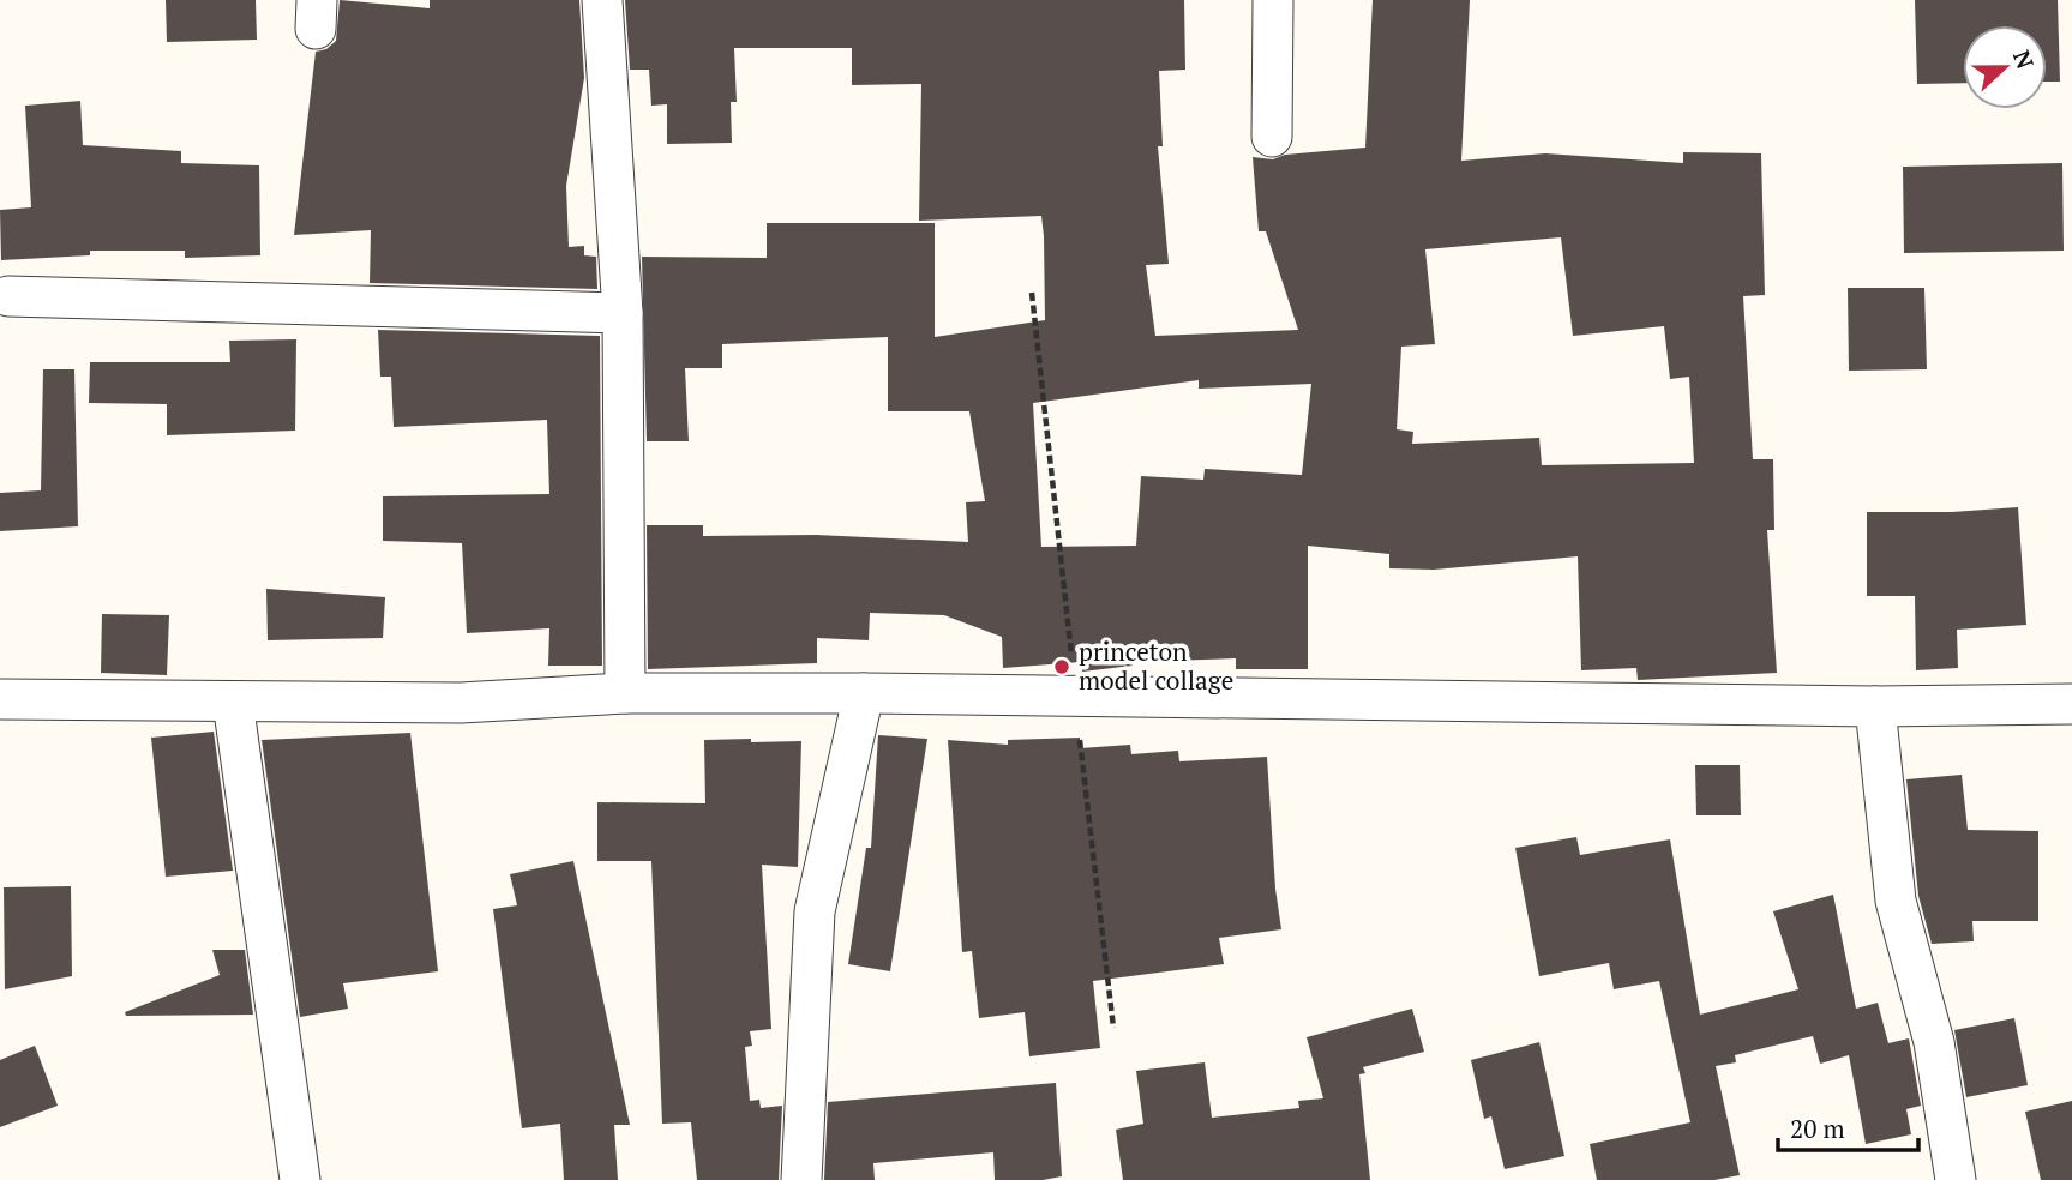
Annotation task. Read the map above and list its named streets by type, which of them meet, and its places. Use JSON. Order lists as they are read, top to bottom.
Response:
{
  "places": ["princeton model collage"],
  "scale_bar": "20 m",
  "north": "right"
}
